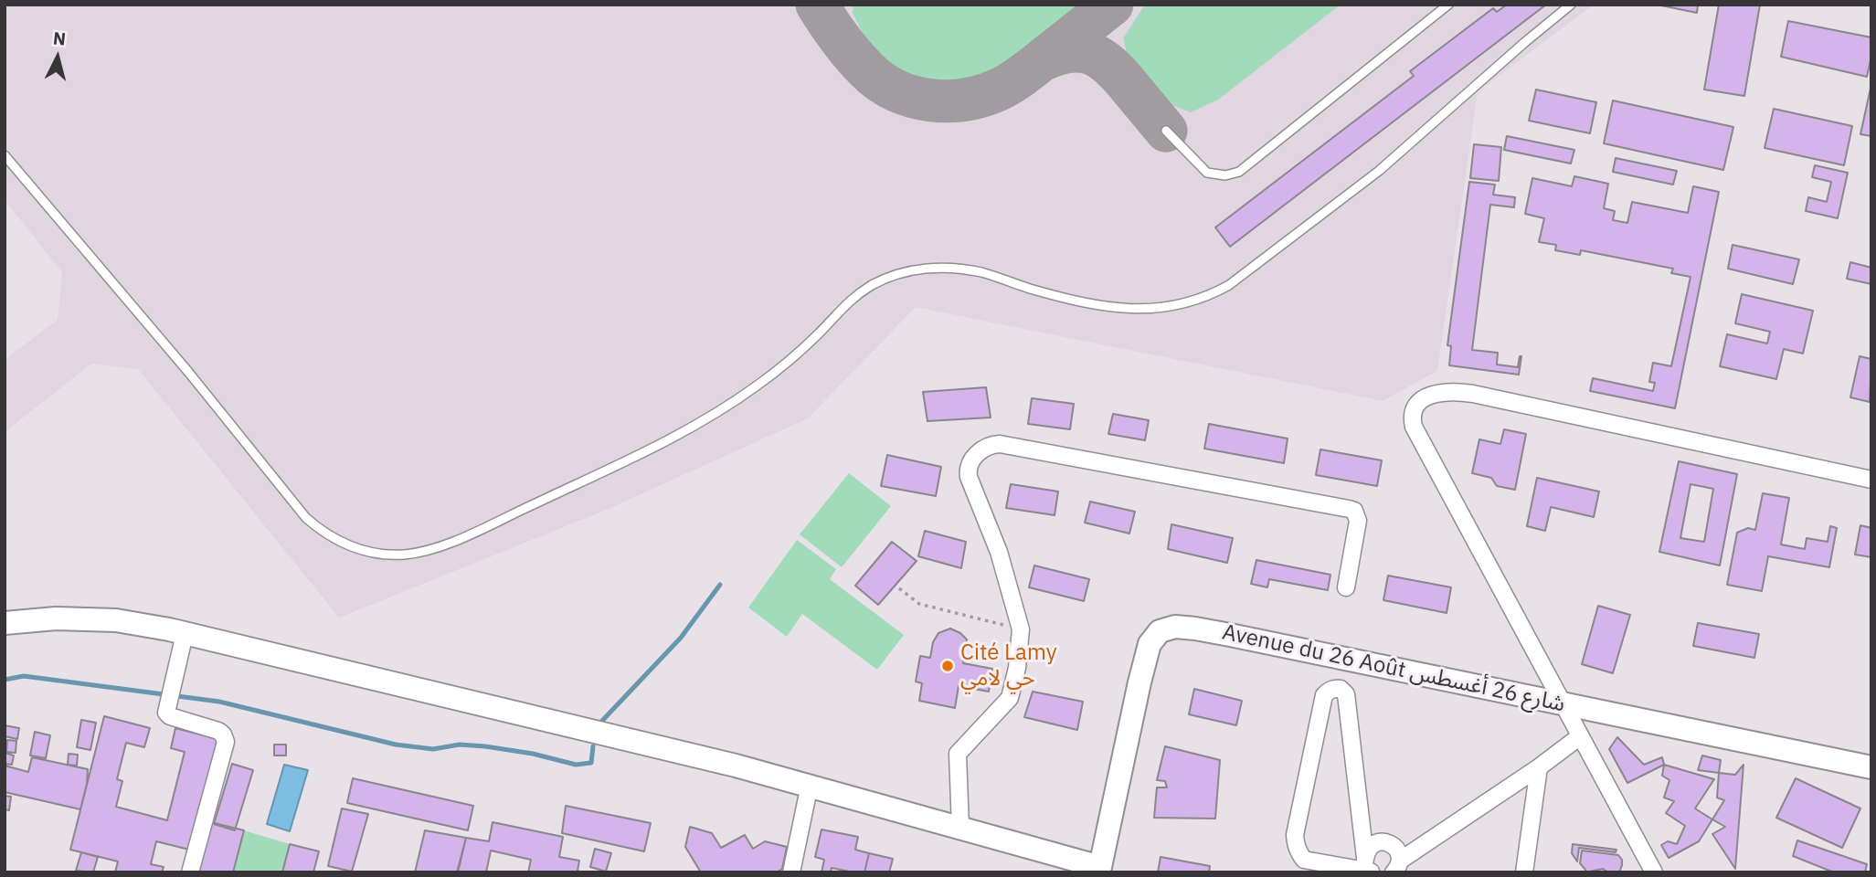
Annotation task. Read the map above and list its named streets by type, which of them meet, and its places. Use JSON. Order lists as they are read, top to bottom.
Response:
{
  "streets": {
    "street": ["Avenue du 26 Août شارع 26 أغسطس"]
  },
  "places": ["Cité Lamy حي لامي"],
  "north": "top"
}
